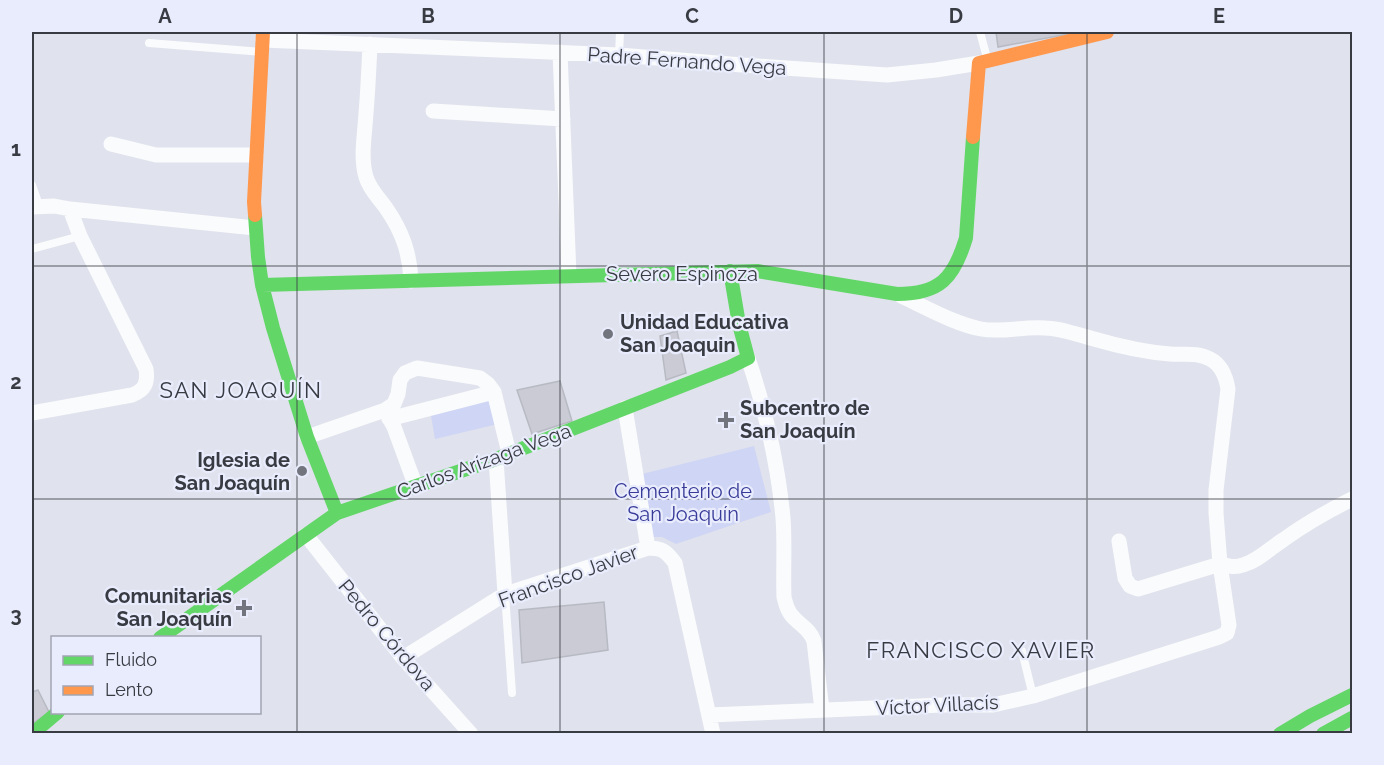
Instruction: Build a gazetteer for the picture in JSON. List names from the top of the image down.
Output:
{
  "streets": {
    "street": [
      "Padre Fernando Vega",
      "Severo Espinoza",
      "Carlos Arízaga Vega",
      "Francisco Javier",
      "Pedro Córdova",
      "Víctor Villacís"
    ]
  },
  "crossings": [
    ["Padre Fernando Vega", "Severo Espinoza"],
    ["Carlos Arízaga Vega", "Pedro Córdova"],
    ["Francisco Javier", "Pedro Córdova"],
    ["Francisco Javier", "Víctor Villacís"]
  ],
  "districts": ["SAN JOAQUÍN", "FRANCISCO XAVIER"],
  "parks": ["Cementerio de San Joaquín"],
  "places": {
    "other": ["Unidad Educativa San Joaquin", "Iglesia de San Joaquín"],
    "health": ["Subcentro de San Joaquín", "Comunitarias San Joaquín"]
  },
  "legend": ["Fluido", "Lento"],
  "grid": {
    "columns": [
      "A",
      "B",
      "C",
      "D",
      "E"
    ],
    "rows": ["1", "2", "3"]
  }
}
